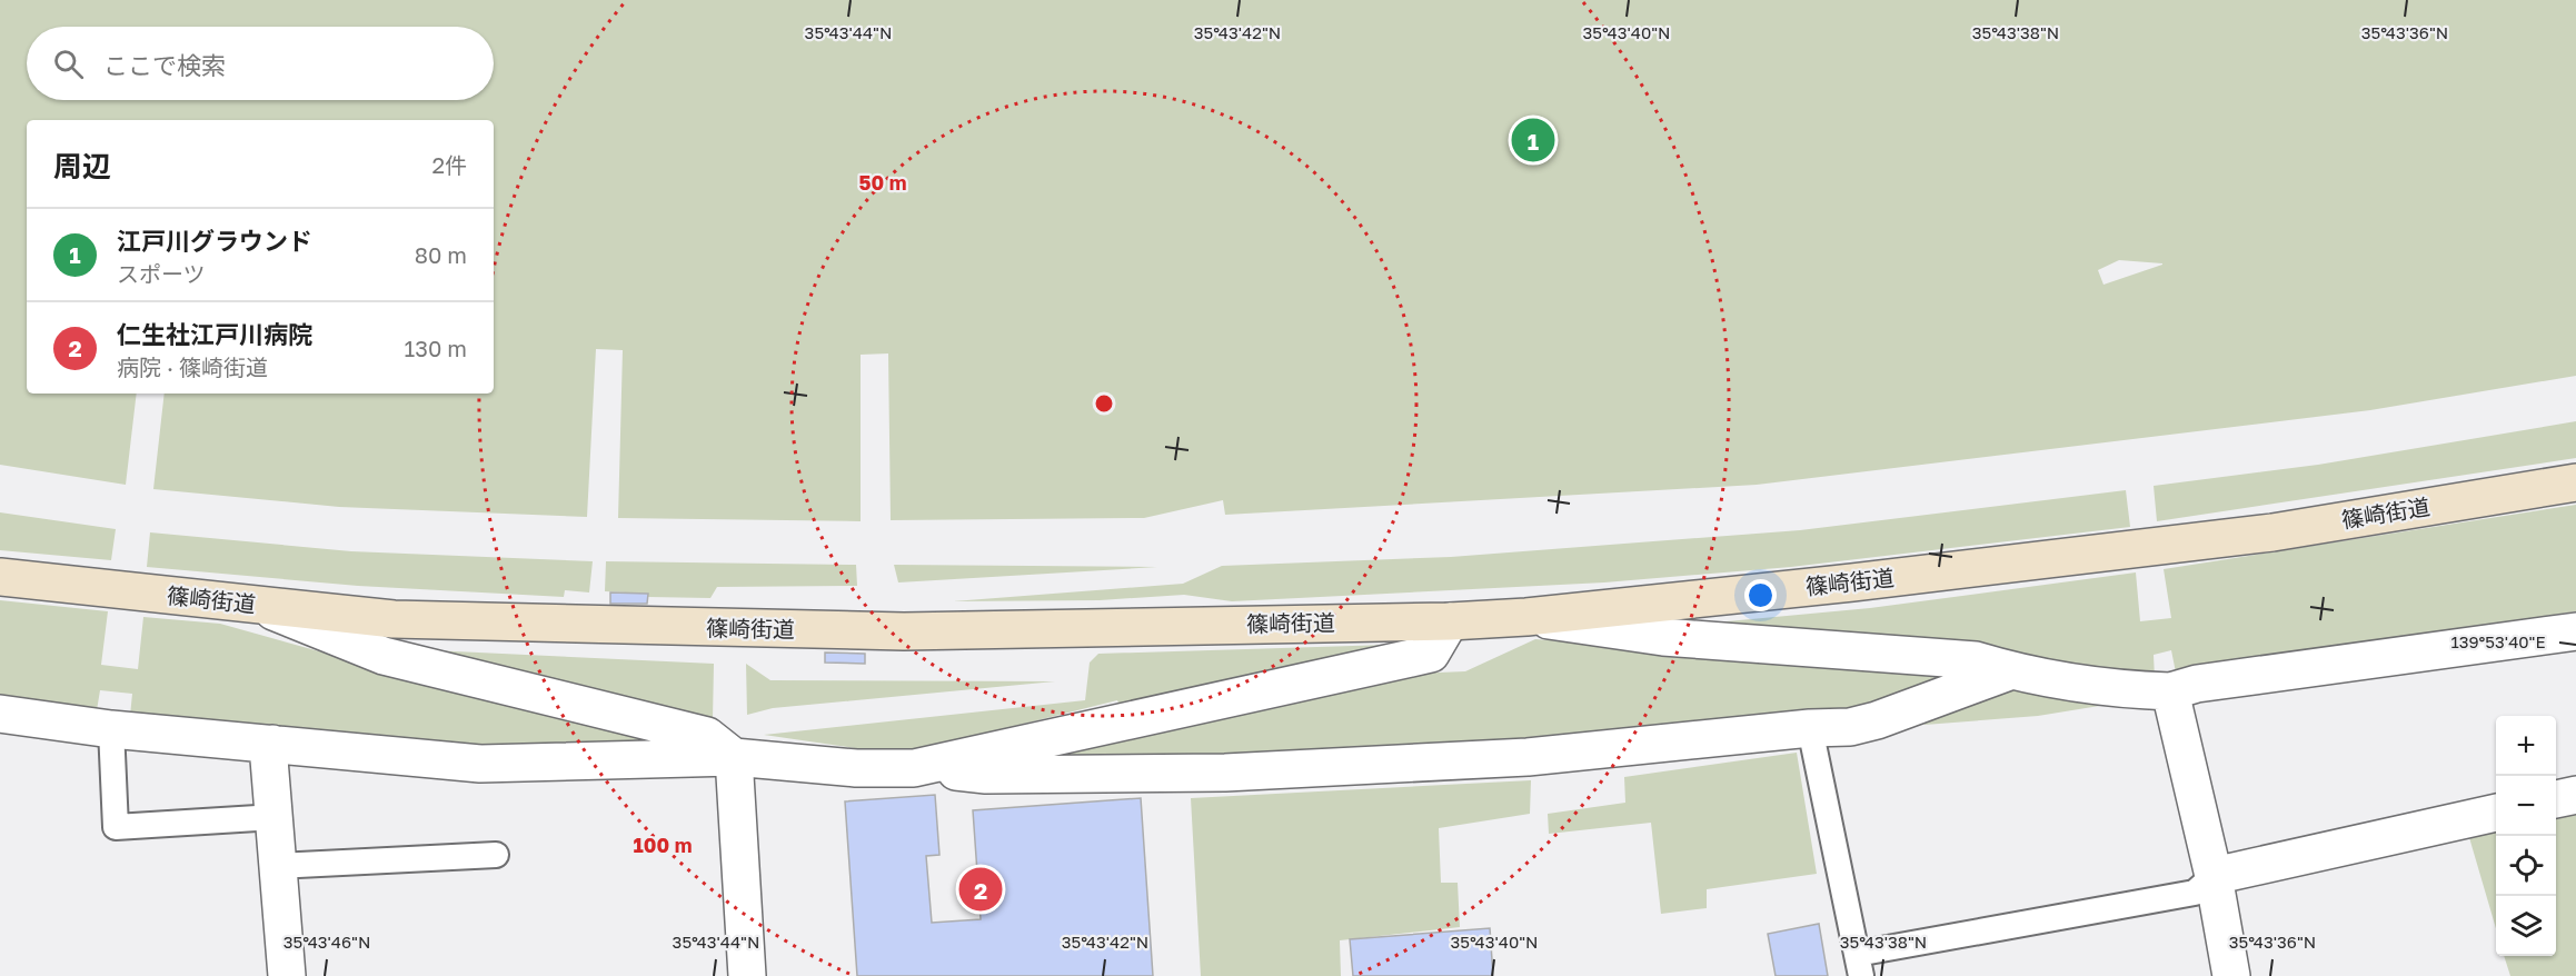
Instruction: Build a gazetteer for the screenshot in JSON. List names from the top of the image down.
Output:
{
  "streets": {
    "main road": ["篠崎街道"]
  },
  "page": {
    "search": "ここで検索",
    "pins": ["1", "2"],
    "heading": ["周辺", "2件"],
    "list": [
      {
        "mark": "1",
        "name": "江戸川グラウンド",
        "note": "スポーツ",
        "value": "80 m"
      },
      {
        "mark": "2",
        "name": "仁生社江戸川病院",
        "note": "病院 · 篠崎街道",
        "value": "130 m"
      }
    ],
    "map_buttons": ["+", "−"]
  },
  "coordinates": [
    "35°43'44\"N",
    "35°43'42\"N",
    "35°43'40\"N",
    "35°43'38\"N",
    "35°43'36\"N",
    "139°53'40\"E",
    "35°43'46\"N"
  ],
  "rings": ["50 m", "100 m"]
}
